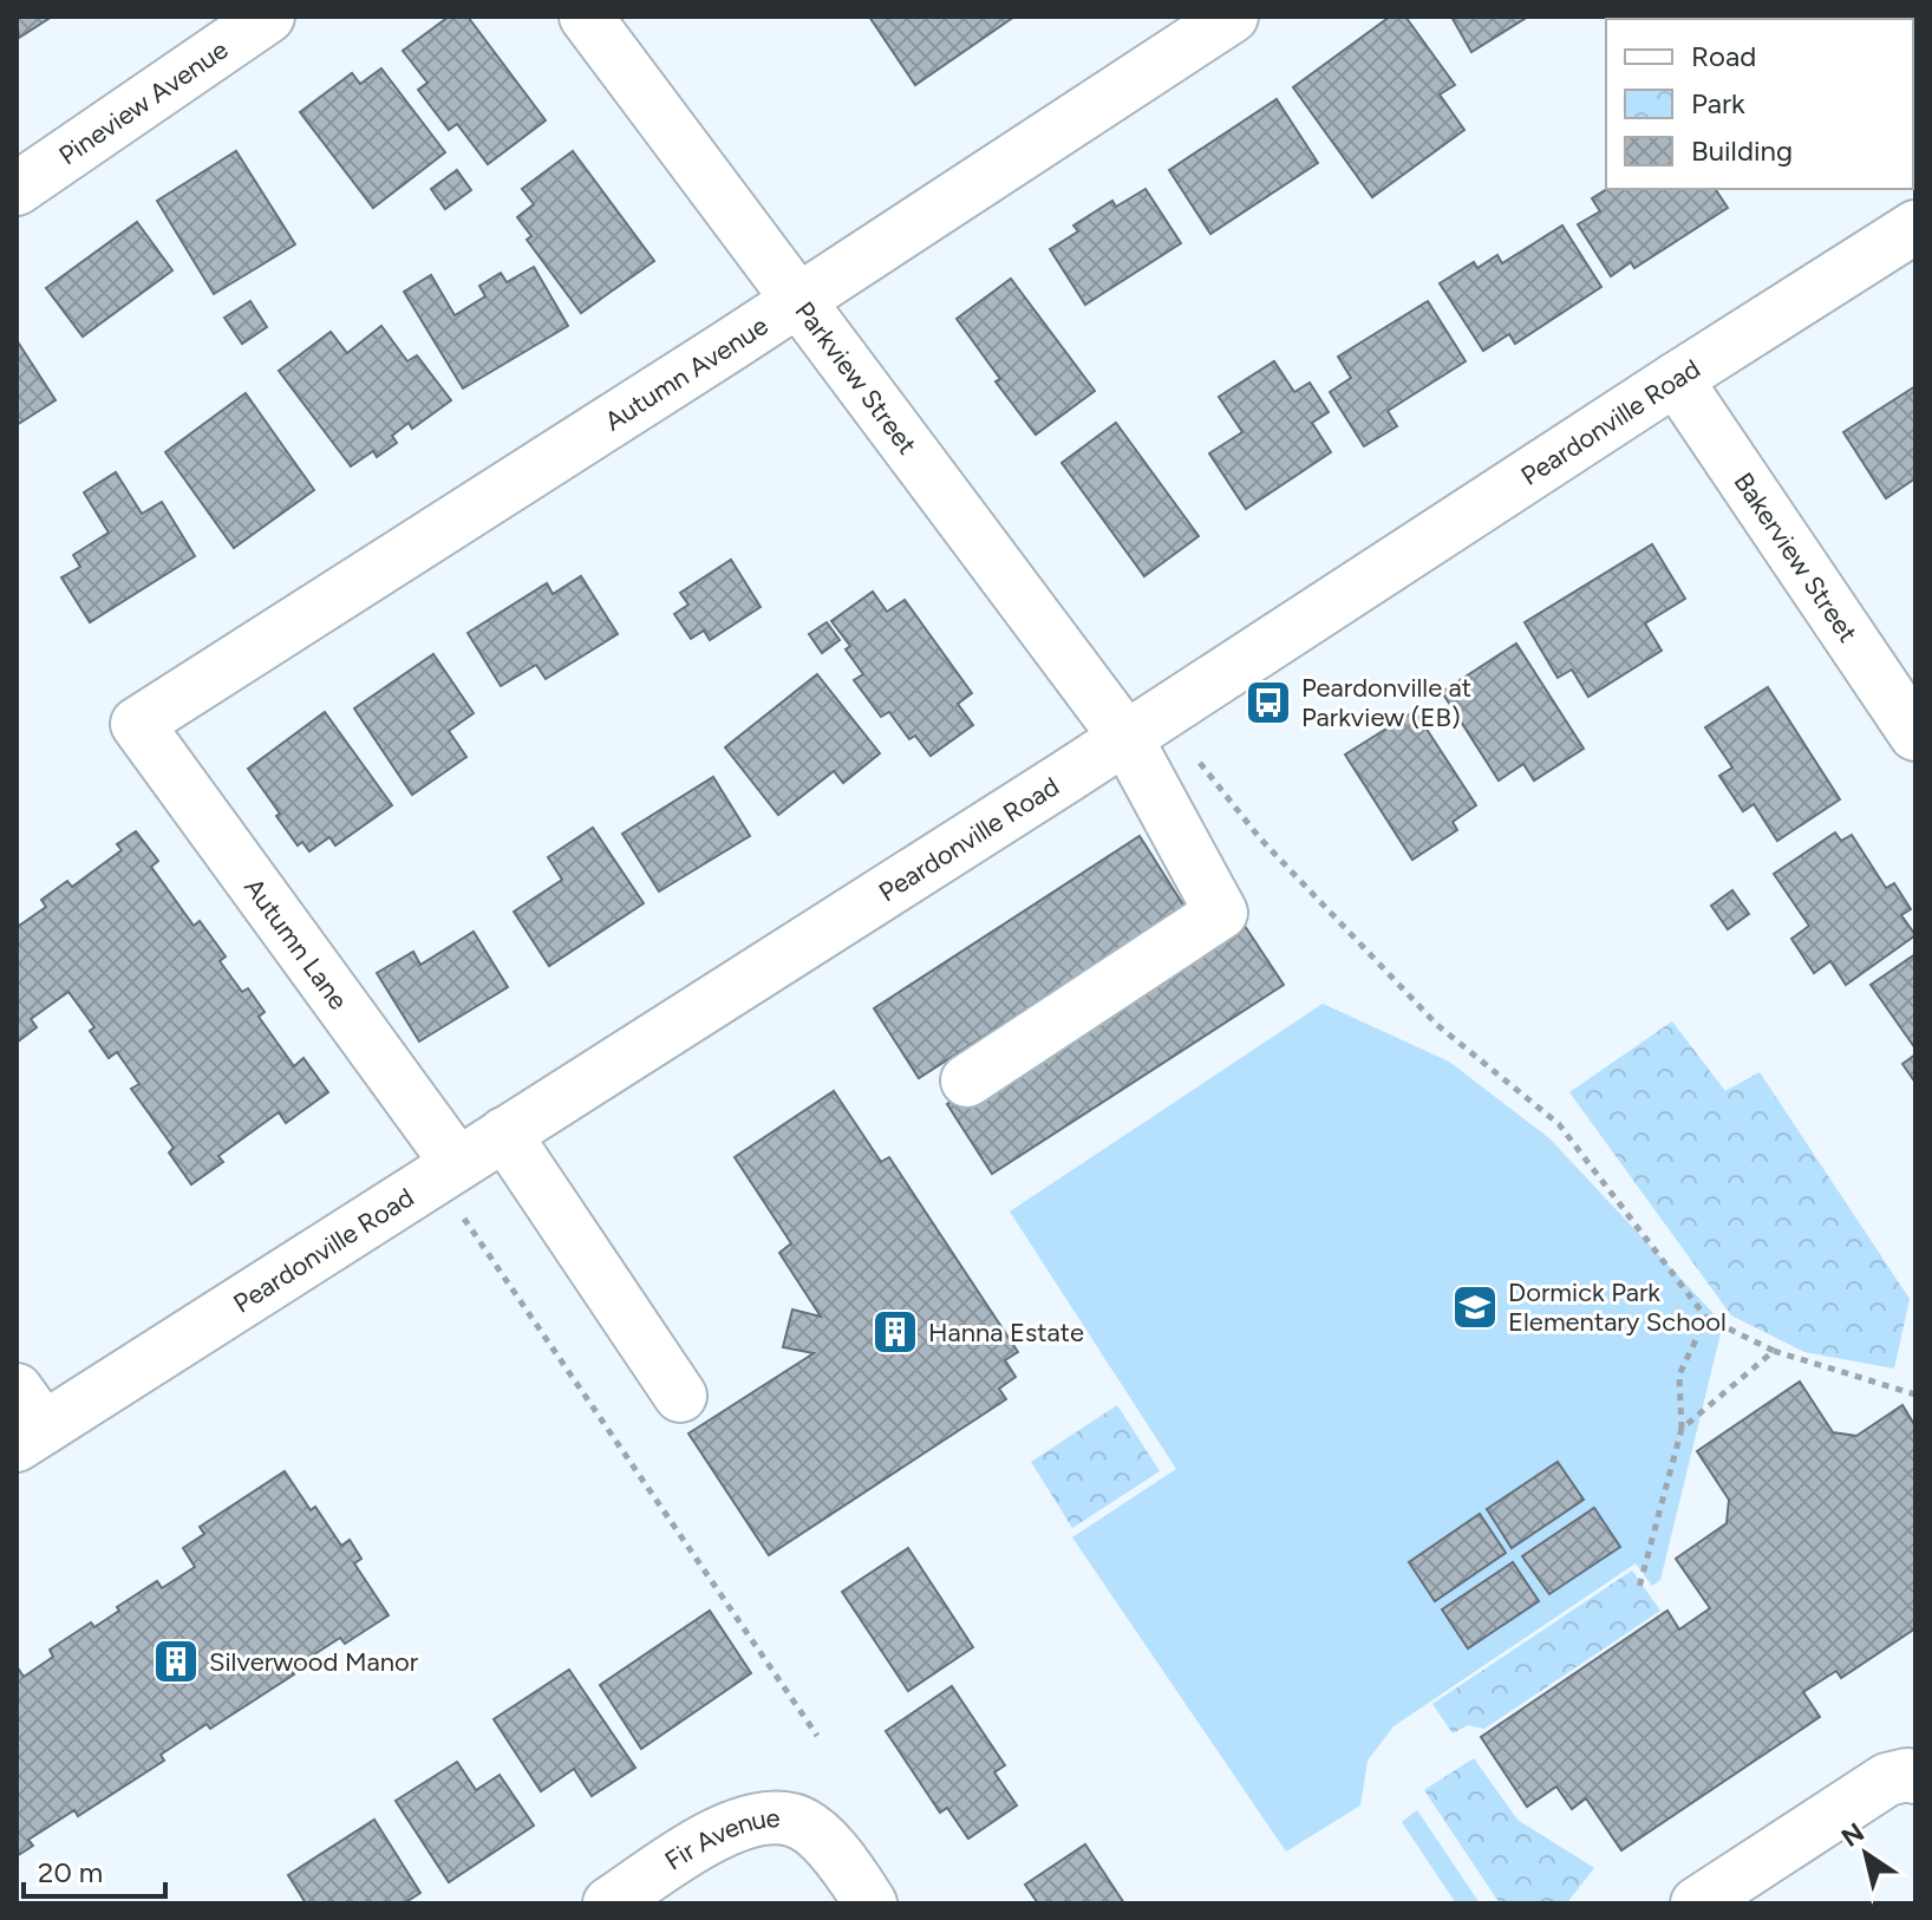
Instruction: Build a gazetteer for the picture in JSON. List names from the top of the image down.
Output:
{
  "streets": {
    "street": [
      "Pineview Avenue",
      "Autumn Avenue",
      "Parkview Street",
      "Peardonville Road",
      "Bakerview Street",
      "Autumn Lane",
      "Fir Avenue"
    ]
  },
  "crossings": [
    ["Autumn Avenue", "Parkview Street"],
    ["Autumn Avenue", "Autumn Lane"],
    ["Parkview Street", "Peardonville Road"],
    ["Peardonville Road", "Bakerview Street"],
    ["Peardonville Road", "Autumn Lane"]
  ],
  "places": {
    "bus stop": ["Peardonville at Parkview (EB)"],
    "school or university": ["Dormick Park Elementary School"],
    "building": ["Hanna Estate", "Silverwood Manor"]
  },
  "legend": ["Road", "Park", "Building"],
  "scale_bar": "20 m",
  "north": "top left"
}
